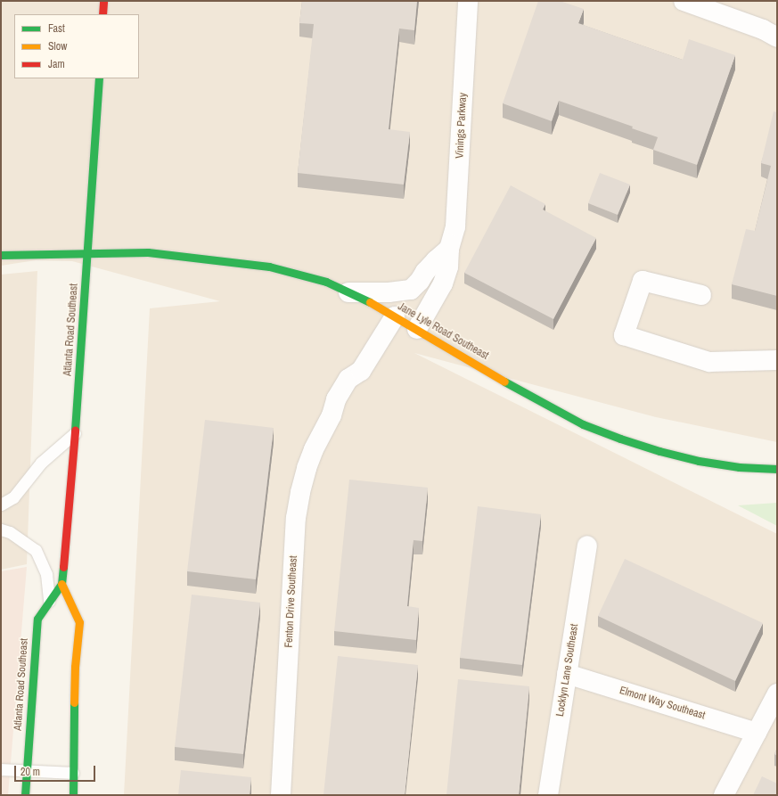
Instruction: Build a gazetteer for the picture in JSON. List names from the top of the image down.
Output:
{
  "streets": {
    "main road": ["Atlanta Road Southeast", "Jane Lyle Road Southeast"],
    "street": [
      "Vinings Parkway",
      "Fenton Drive Southeast",
      "Locklyn Lane Southeast",
      "Elmont Way Southeast"
    ]
  },
  "crossings": [
    ["Vinings Parkway", "Jane Lyle Road Southeast"],
    ["Atlanta Road Southeast", "Jane Lyle Road Southeast"],
    ["Jane Lyle Road Southeast", "Fenton Drive Southeast"],
    ["Locklyn Lane Southeast", "Elmont Way Southeast"]
  ],
  "legend": ["Fast", "Slow", "Jam"],
  "scale_bar": "20 m"
}
